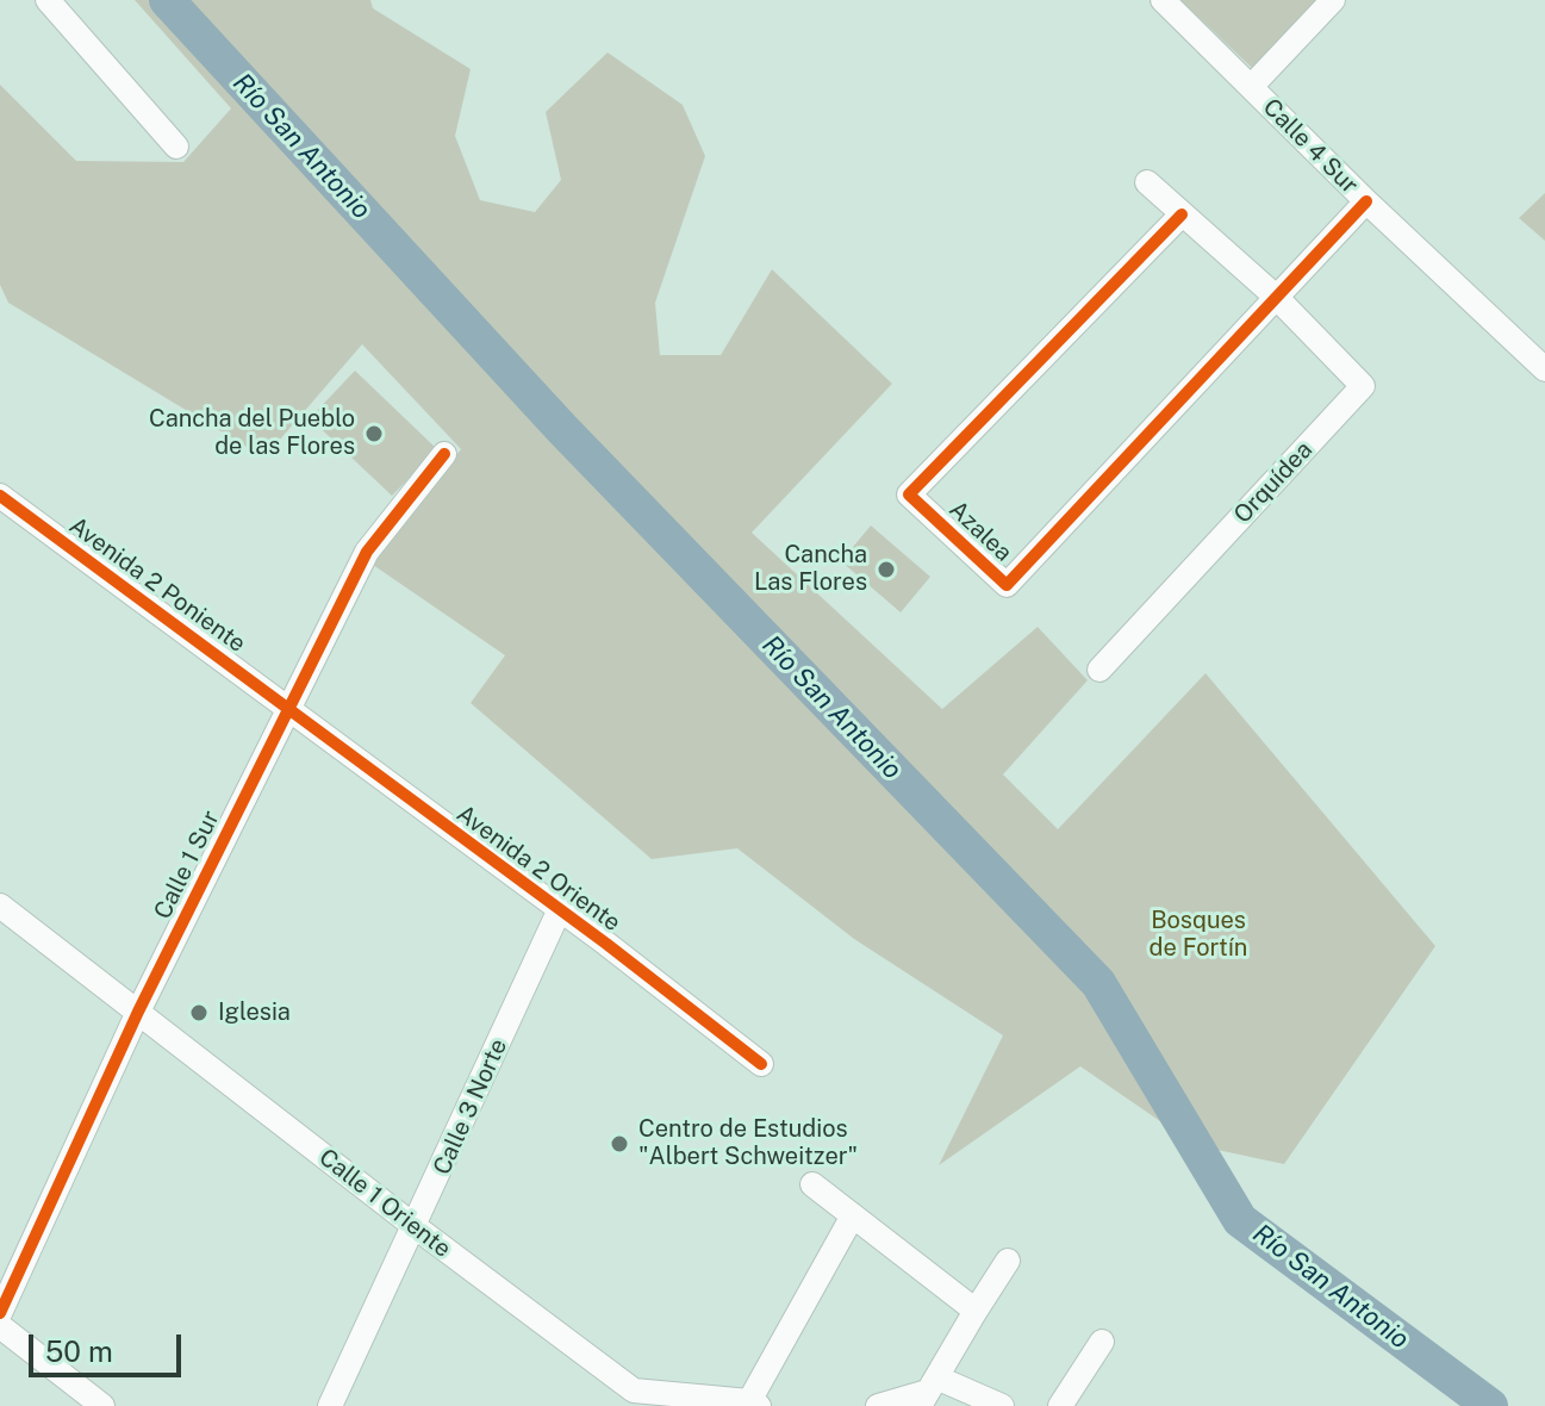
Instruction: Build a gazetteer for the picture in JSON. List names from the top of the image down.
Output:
{
  "streets": {
    "street": [
      "Calle 4 Sur",
      "Orquídea",
      "Azalea",
      "Avenida 2 Poniente",
      "Calle 1 Sur",
      "Avenida 2 Oriente",
      "Calle 3 Norte",
      "Calle 1 Oriente"
    ]
  },
  "crossings": [
    ["Calle 4 Sur", "Azalea"],
    ["Orquídea", "Azalea"],
    ["Avenida 2 Poniente", "Calle 1 Sur"],
    ["Avenida 2 Poniente", "Avenida 2 Oriente"],
    ["Calle 1 Sur", "Avenida 2 Oriente"],
    ["Calle 1 Sur", "Calle 1 Oriente"],
    ["Avenida 2 Oriente", "Calle 3 Norte"],
    ["Calle 3 Norte", "Calle 1 Oriente"]
  ],
  "water": ["Río San Antonio"],
  "parks": ["Bosques de Fortín"],
  "places": [
    "Cancha del Pueblo de las Flores",
    "Cancha Las Flores",
    "Iglesia",
    "Centro de Estudios \"Albert Schweitzer\""
  ],
  "scale_bar": "50 m"
}
